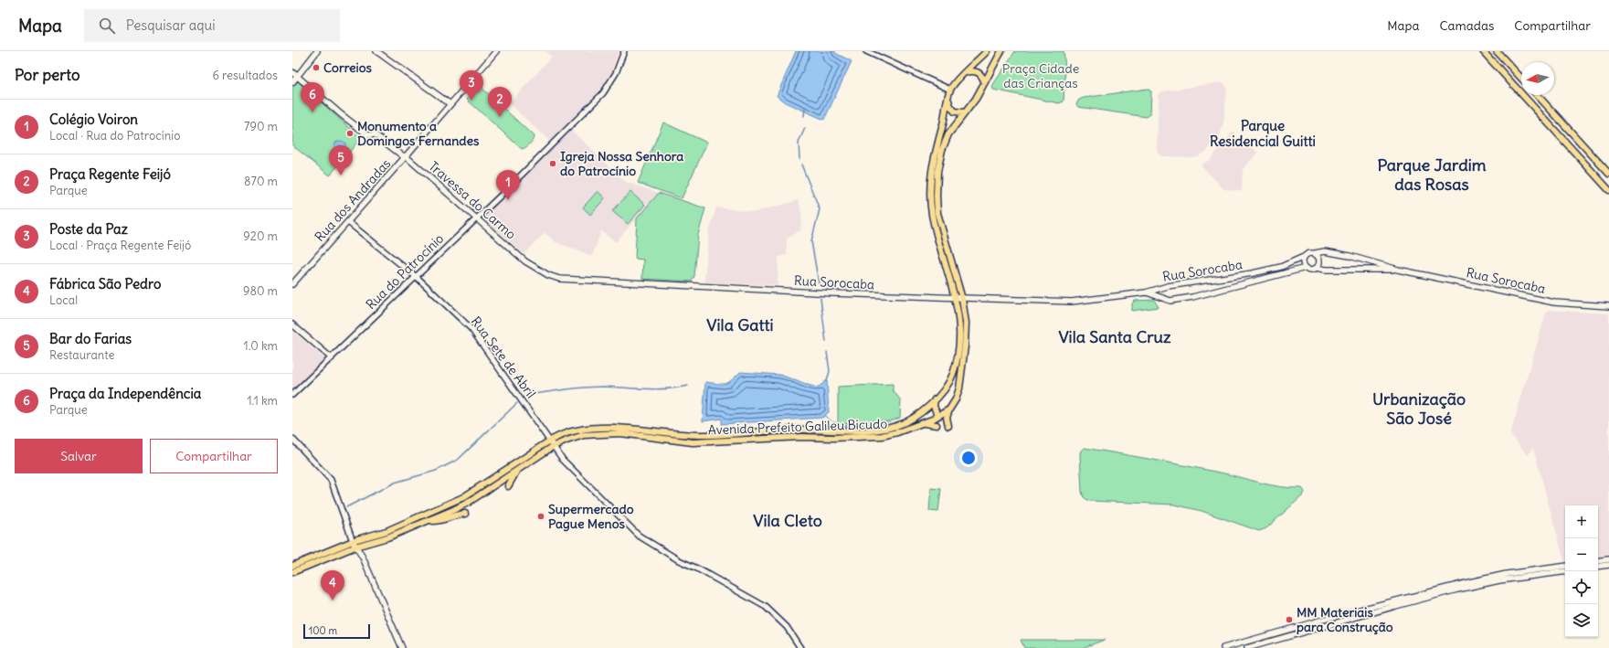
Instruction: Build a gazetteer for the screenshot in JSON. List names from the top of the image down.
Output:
{
  "streets": {
    "main road": [
      "Rua dos Andradas",
      "Travessa do Carmo",
      "Rua Sorocaba",
      "Avenida Prefeito Galileu Bicudo"
    ],
    "street": ["Rua do Patrocínio", "Rua Sete de Abril"]
  },
  "crossings": [
    ["Rua dos Andradas", "Travessa do Carmo"],
    ["Rua dos Andradas", "Rua Sete de Abril"],
    ["Travessa do Carmo", "Rua Sorocaba"],
    ["Travessa do Carmo", "Rua do Patrocínio"],
    ["Rua Sorocaba", "Avenida Prefeito Galileu Bicudo"],
    ["Rua do Patrocínio", "Rua Sete de Abril"],
    ["Rua Sete de Abril", "Avenida Prefeito Galileu Bicudo"]
  ],
  "districts": [
    "Parque Residencial Guitti",
    "Parque Jardim das Rosas",
    "Vila Gatti",
    "Vila Santa Cruz",
    "Urbanização São José",
    "Vila Cleto"
  ],
  "parks": ["Praça Cidade das Crianças"],
  "places": [
    "Correios",
    "Monumento a Domingos Fernandes",
    "Igreja Nossa Senhora do Patrocínio",
    "Supermercado Pague Menos",
    "MM Materiais para Construção"
  ],
  "scale_bar": "100 m",
  "north": "left",
  "page": {
    "header": "Mapa",
    "search": "Pesquisar aqui",
    "nav": ["Mapa", "Camadas", "Compartilhar"],
    "heading": ["Por perto", "6 resultados"],
    "pins": [
      "3",
      "6",
      "2",
      "5",
      "1",
      "4"
    ],
    "list": [
      {
        "mark": "1",
        "name": "Colégio Voiron",
        "note": "Local · Rua do Patrocínio",
        "value": "790 m"
      },
      {
        "mark": "2",
        "name": "Praça Regente Feijó",
        "note": "Parque",
        "value": "870 m"
      },
      {
        "mark": "3",
        "name": "Poste da Paz",
        "note": "Local · Praça Regente Feijó",
        "value": "920 m"
      },
      {
        "mark": "4",
        "name": "Fábrica São Pedro",
        "note": "Local",
        "value": "980 m"
      },
      {
        "mark": "5",
        "name": "Bar do Farias",
        "note": "Restaurante",
        "value": "1.0 km"
      },
      {
        "mark": "6",
        "name": "Praça da Independência",
        "note": "Parque",
        "value": "1.1 km"
      }
    ],
    "buttons": ["Salvar", "Compartilhar"],
    "map_buttons": ["+", "−"],
    "scale": "100 m"
  }
}
